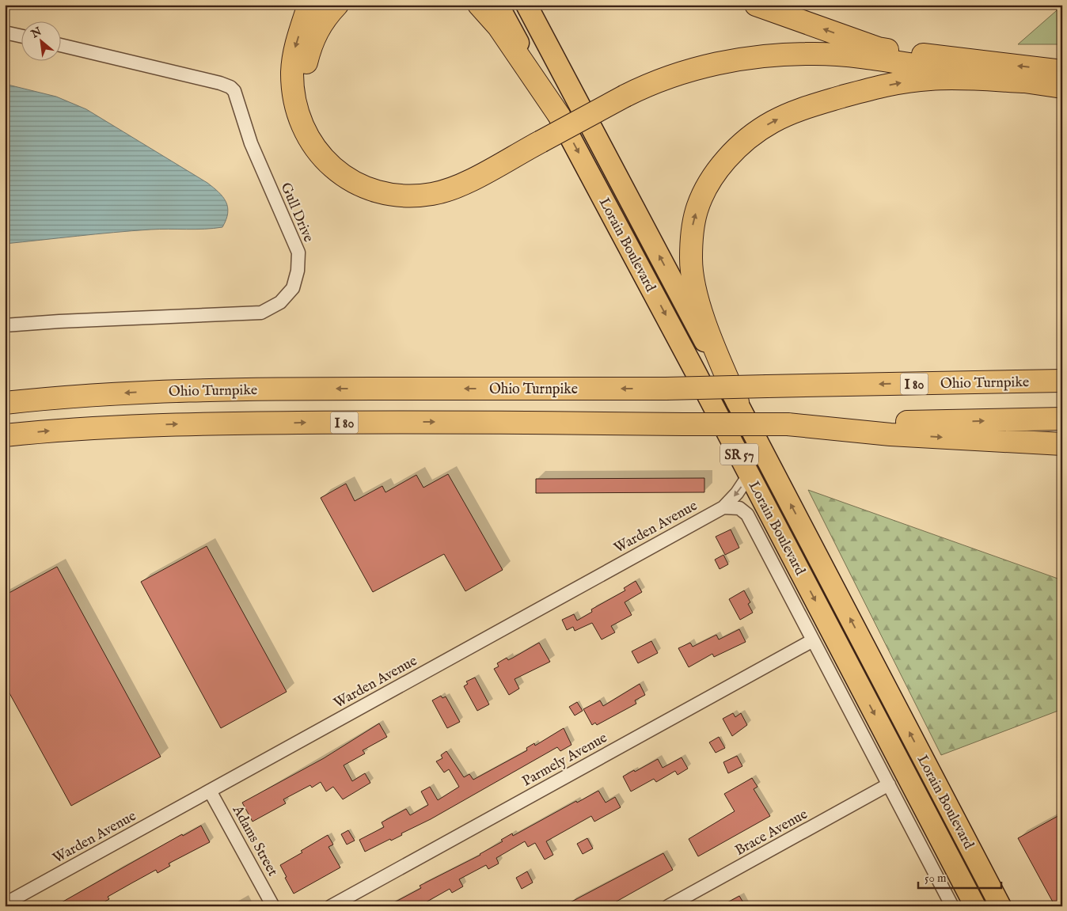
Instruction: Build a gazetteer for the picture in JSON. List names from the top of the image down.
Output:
{
  "streets": {
    "highway": [
      "Lorain Boulevard",
      "Ohio Turnpike",
      "I 80",
      "SR 57"
    ],
    "street": [
      "Gull Drive",
      "Warden Avenue",
      "Parmely Avenue",
      "Brace Avenue",
      "Adams Street"
    ]
  },
  "crossings": [
    ["Lorain Boulevard", "Warden Avenue"],
    ["Lorain Boulevard", "Parmely Avenue"],
    ["Lorain Boulevard", "Brace Avenue"],
    ["Warden Avenue", "Adams Street"]
  ],
  "scale_bar": "50 m",
  "north": "top left"
}
